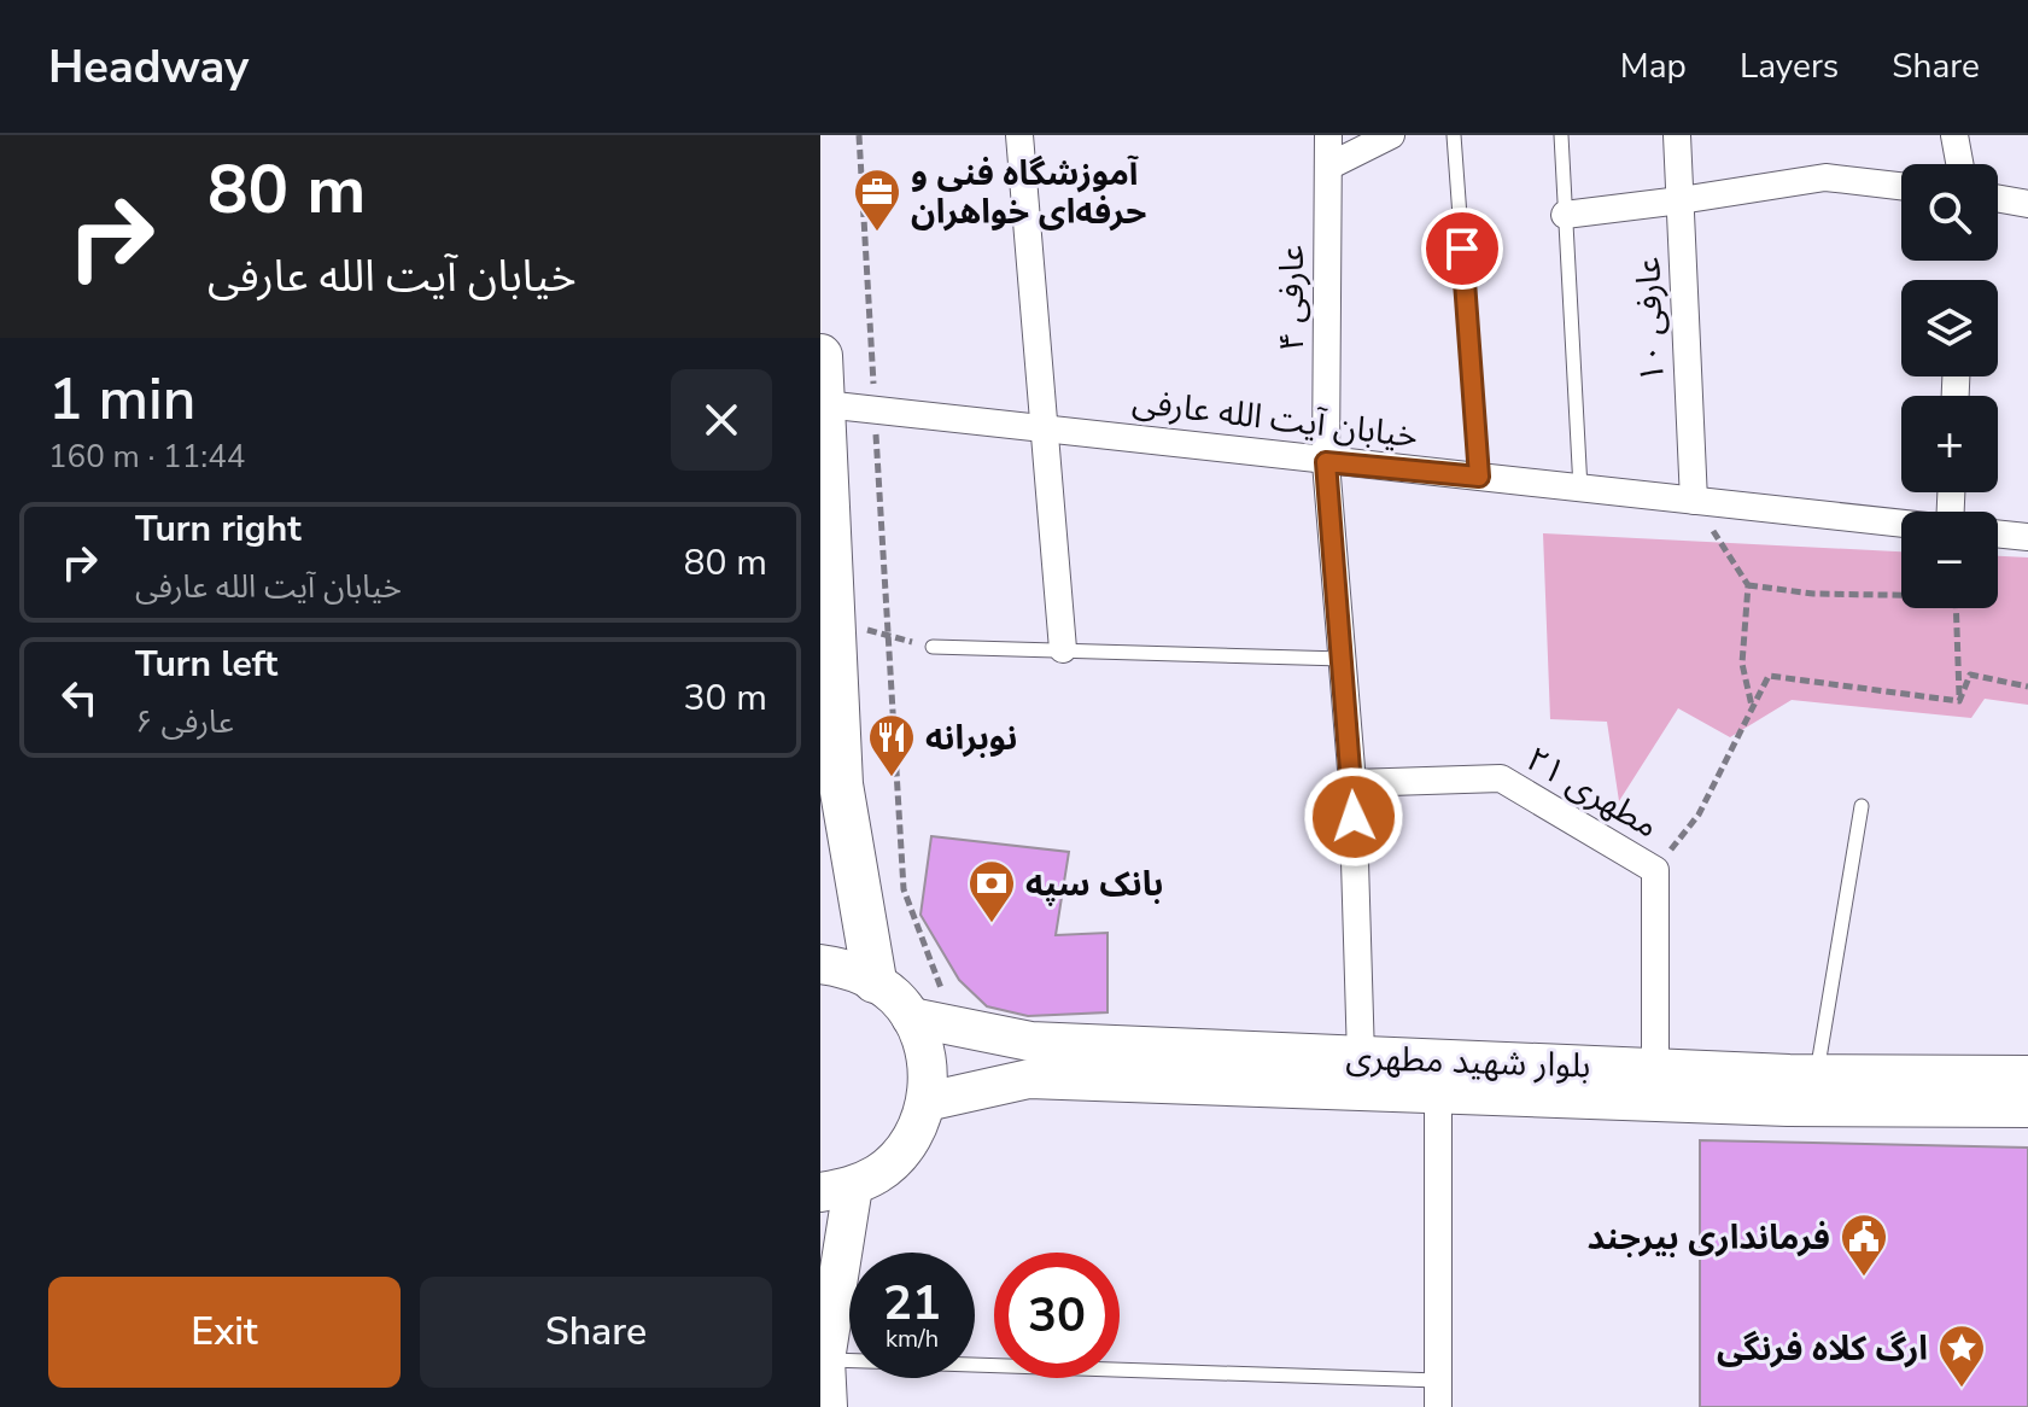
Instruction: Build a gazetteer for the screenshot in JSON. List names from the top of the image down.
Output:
{
  "streets": {
    "main road": ["بلوار شهید مطهری"],
    "street": [
      "عارفی ۴",
      "عارفی ۱۰",
      "خیابان آیت الله عارفی",
      "مطهری ۲۱"
    ]
  },
  "crossings": [
    ["عارفی ۴", "خیابان آیت الله عارفی"],
    ["عارفی ۴", "مطهری ۲۱"],
    ["عارفی ۴", "بلوار شهید مطهری"],
    ["عارفی ۱۰", "خیابان آیت الله عارفی"],
    ["مطهری ۲۱", "بلوار شهید مطهری"]
  ],
  "places": {
    "office": ["آموزشگاه فنی و حرفه‌ای خواهران"],
    "restaurant": ["نوبرانه"],
    "bank": ["بانک سپه"],
    "public building": ["فرمانداری بیرجند"],
    "place": ["ارگ کلاه فرنگی"]
  },
  "page": {
    "header": "Headway",
    "nav": ["Map", "Layers", "Share"],
    "turn": ["80 m", "خیابان آیت الله عارفی"],
    "map_buttons": ["+", "−"],
    "heading": ["1 min", "160 m · 11:44"],
    "list": [
      {
        "name": "Turn right",
        "note": "خیابان آیت الله عارفی",
        "value": "80 m"
      },
      {
        "name": "Turn left",
        "note": "عارفی ۶",
        "value": "30 m"
      }
    ],
    "speed": "21 km/h",
    "limit": "30",
    "buttons": ["Exit", "Share"]
  }
}
